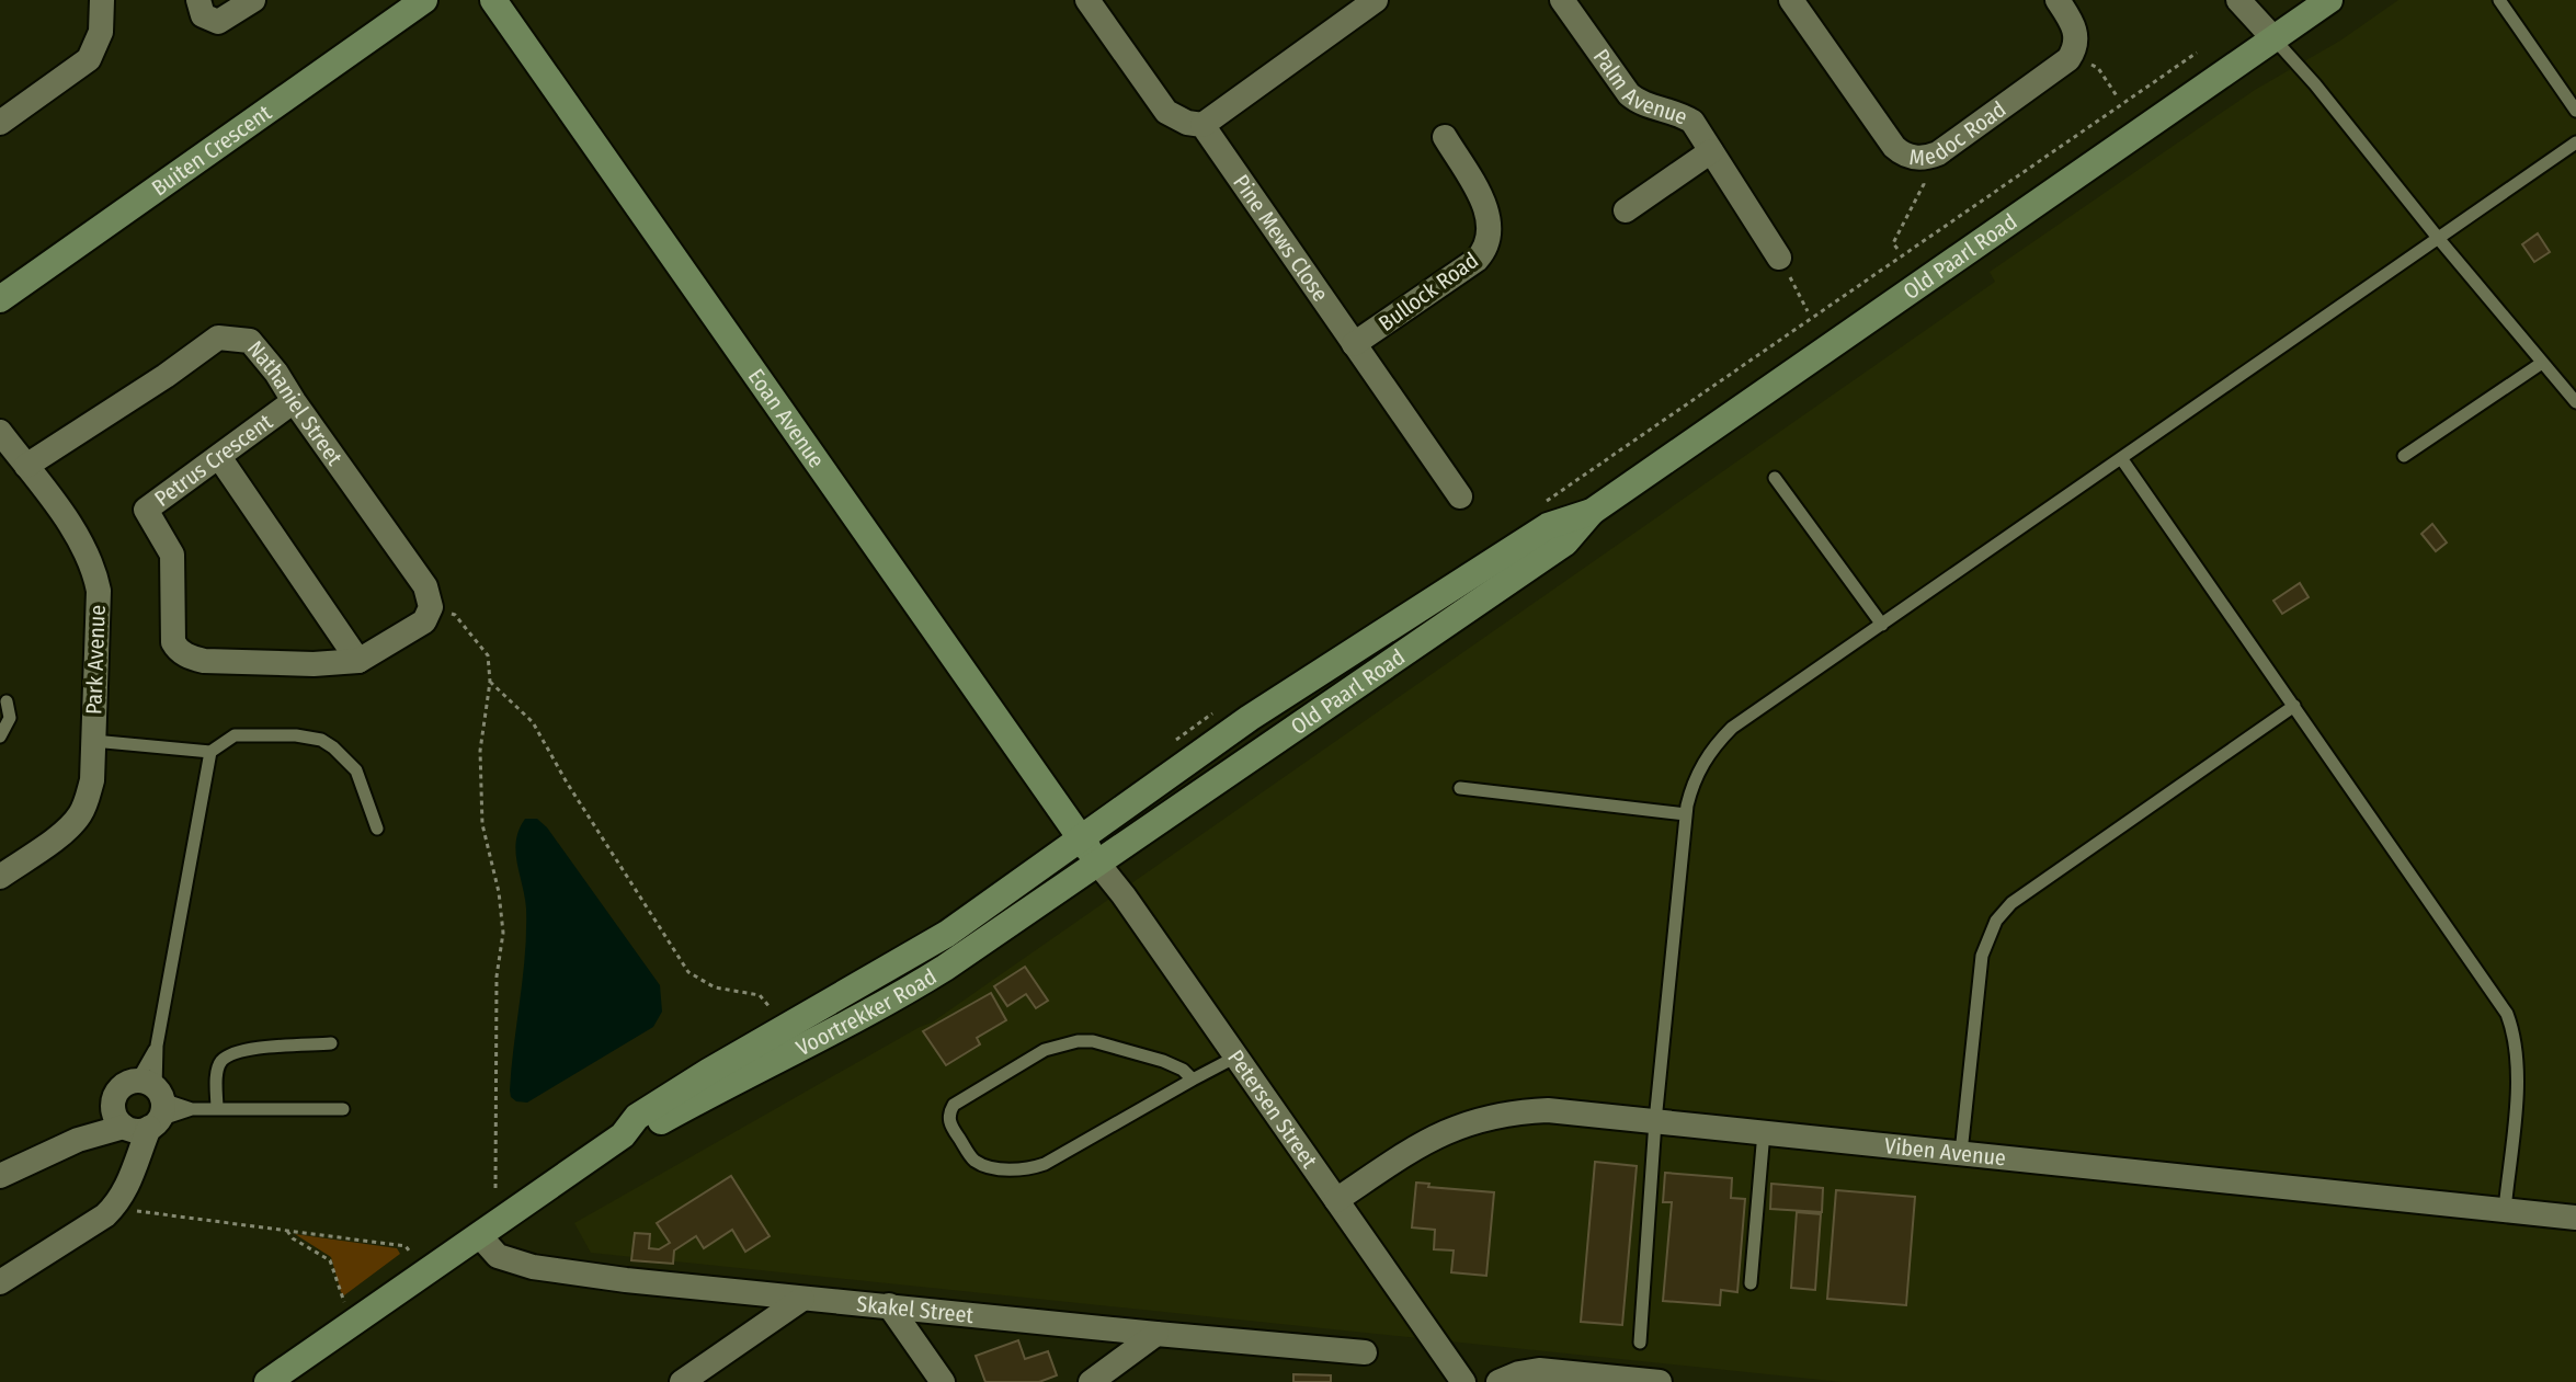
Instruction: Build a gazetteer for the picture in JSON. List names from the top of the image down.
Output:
{
  "streets": {
    "main road": [
      "Buiten Crescent",
      "Old Paarl Road",
      "Eoan Avenue",
      "Voortrekker Road",
      "Petersen Street"
    ],
    "street": [
      "Palm Avenue",
      "Medoc Road",
      "Pine Mews Close",
      "Bullock Road",
      "Nathaniel Street",
      "Petrus Crescent",
      "Park Avenue",
      "Viben Avenue",
      "Skakel Street"
    ]
  },
  "crossings": [
    ["Pine Mews Close", "Bullock Road"],
    ["Old Paarl Road", "Eoan Avenue"],
    ["Old Paarl Road", "Voortrekker Road"],
    ["Old Paarl Road", "Petersen Street"],
    ["Nathaniel Street", "Petrus Crescent"],
    ["Nathaniel Street", "Park Avenue"],
    ["Eoan Avenue", "Voortrekker Road"],
    ["Eoan Avenue", "Petersen Street"],
    ["Voortrekker Road", "Petersen Street"],
    ["Voortrekker Road", "Skakel Street"],
    ["Petersen Street", "Viben Avenue"]
  ]
}
